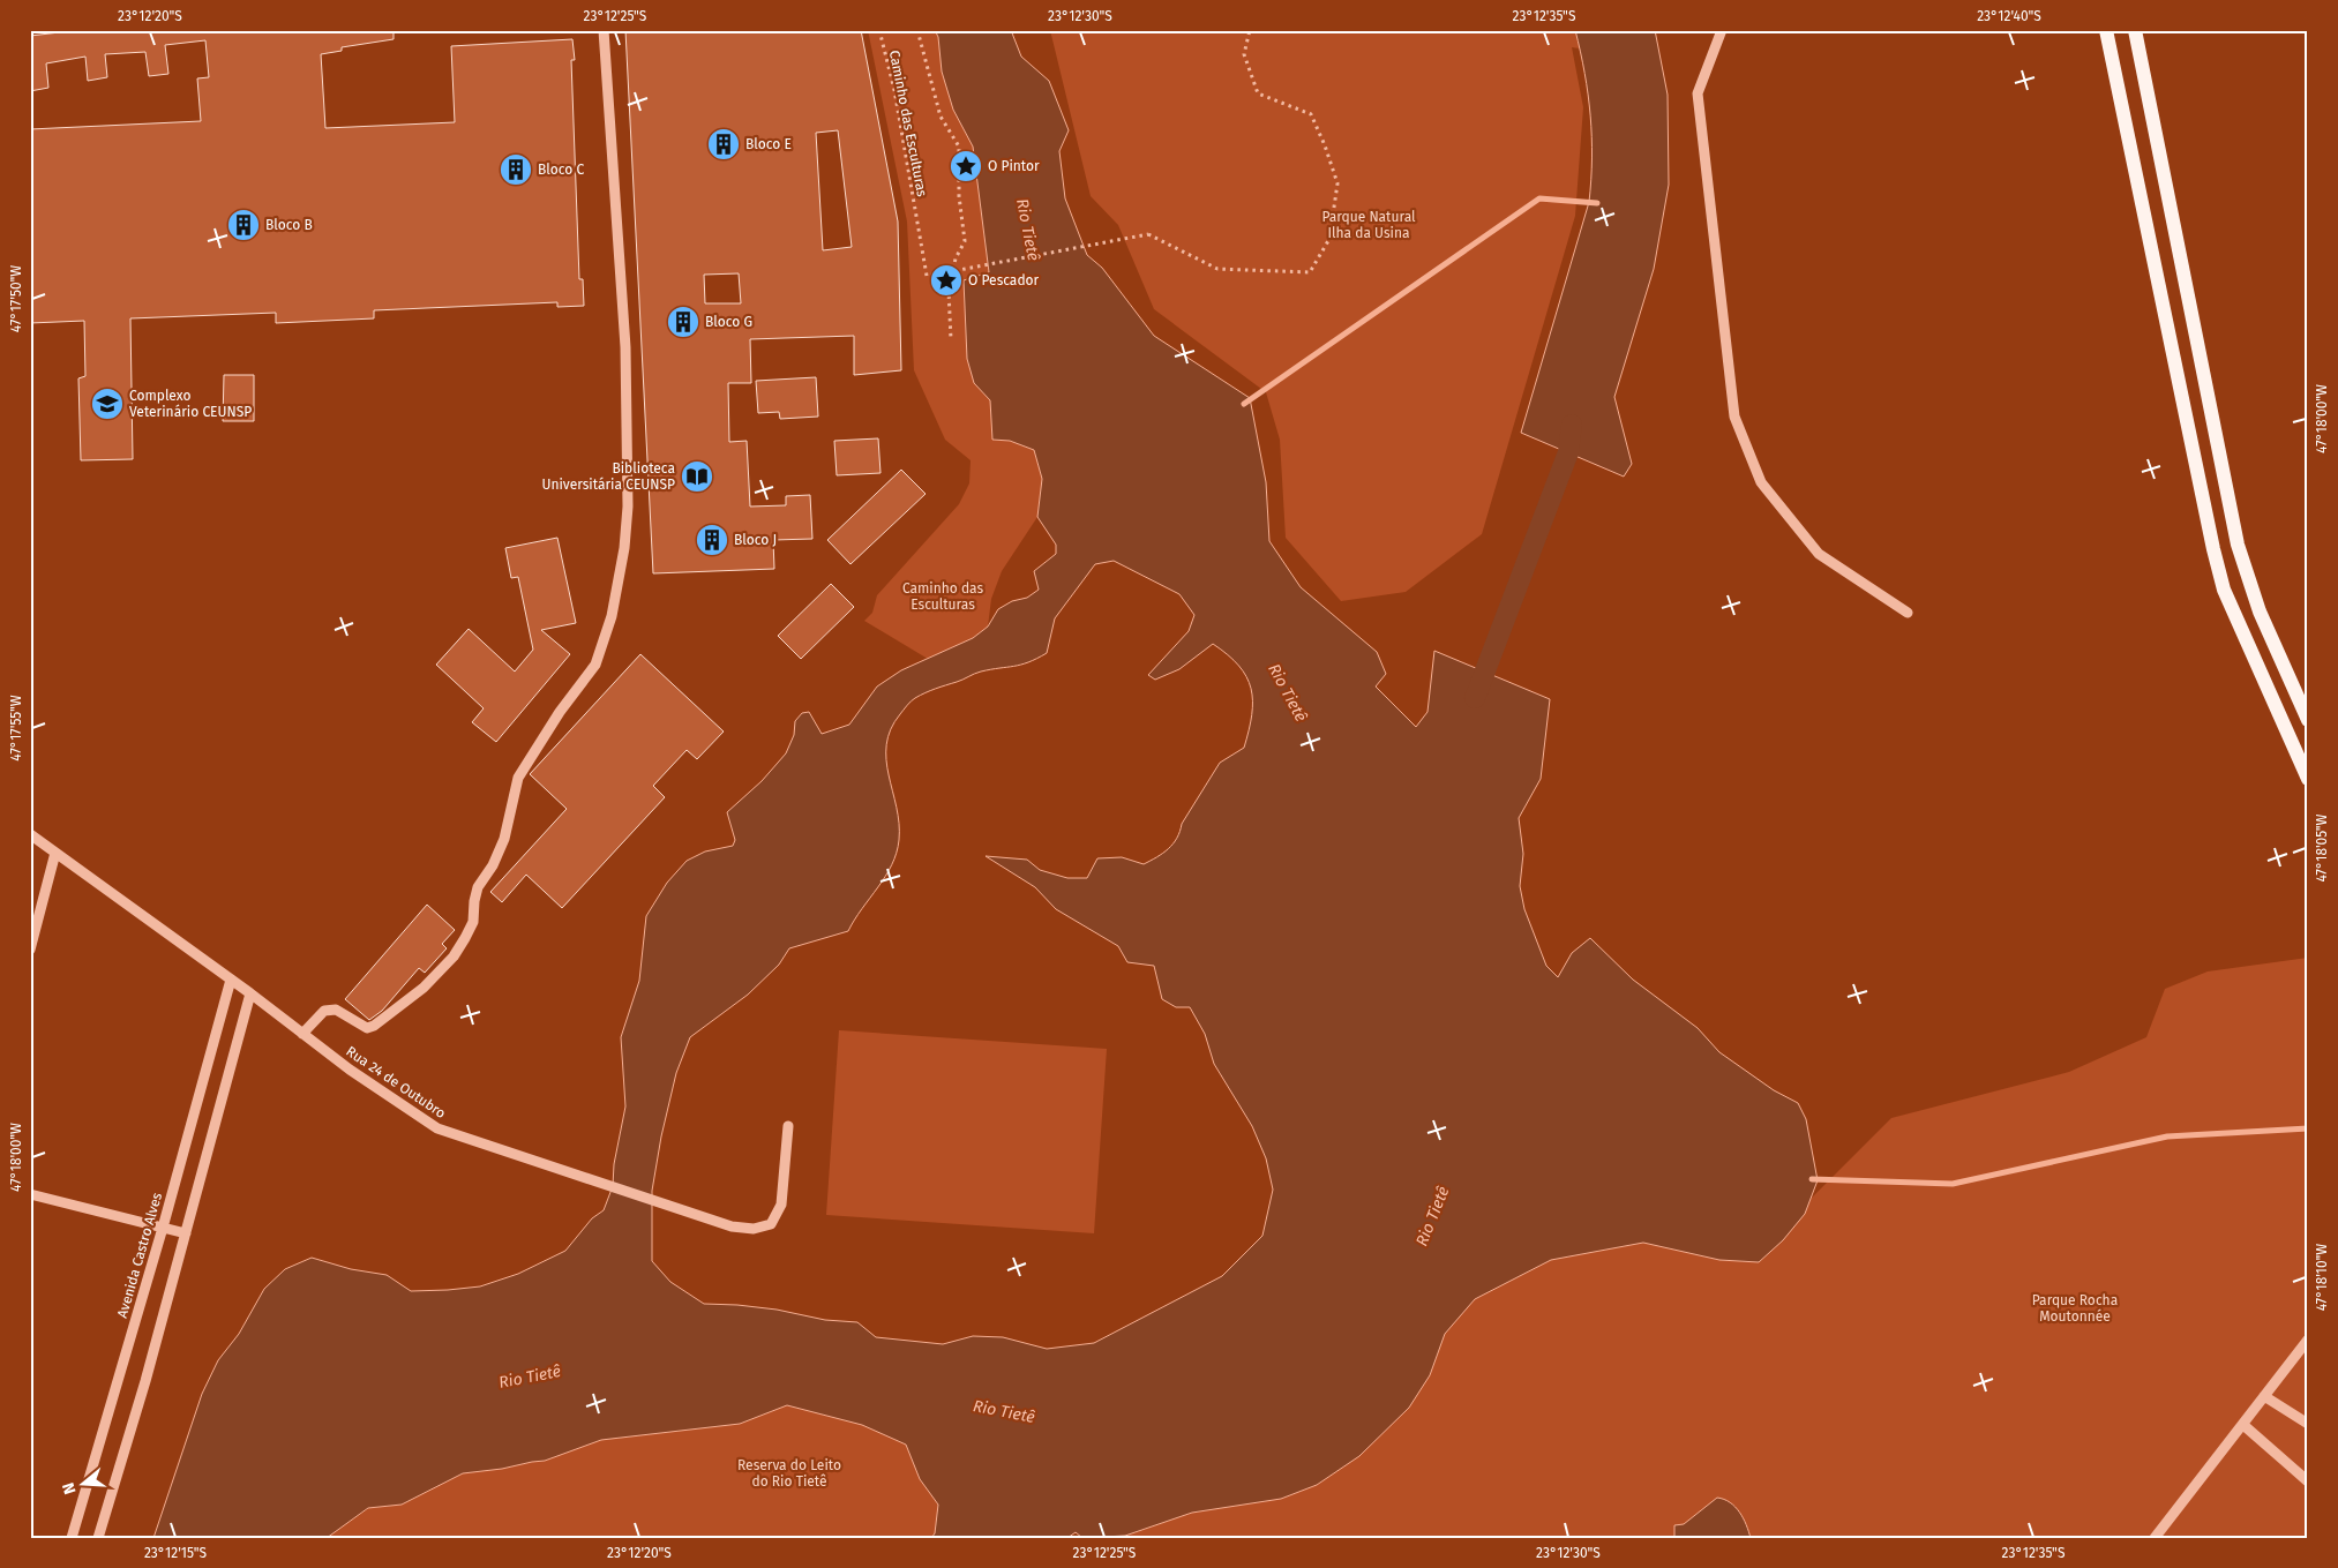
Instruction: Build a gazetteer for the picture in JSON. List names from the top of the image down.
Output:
{
  "streets": {
    "street": ["Rua 24 de Outubro", "Avenida Castro Alves"],
    "path": ["Caminho das Esculturas"]
  },
  "crossings": [
    ["Rua 24 de Outubro", "Avenida Castro Alves"]
  ],
  "water": ["Rio Tietê"],
  "parks": [
    "Parque Natural Ilha da Usina",
    "Caminho das Esculturas",
    "Parque Rocha Moutonnée",
    "Reserva do Leito do Rio Tietê"
  ],
  "places": {
    "building": [
      "Bloco E",
      "Bloco C",
      "Bloco B",
      "Bloco G",
      "Bloco J"
    ],
    "place": ["O Pintor", "O Pescador"],
    "school or university": ["Complexo Veterinário CEUNSP"],
    "library": ["Biblioteca Universitária CEUNSP"]
  },
  "north": "left",
  "coordinates": [
    "23°12'20\"S",
    "23°12'25\"S",
    "23°12'30\"S",
    "23°12'35\"S",
    "23°12'40\"S",
    "47°17'50\"W",
    "47°18'00\"W",
    "47°17'55\"W",
    "47°18'05\"W",
    "47°18'10\"W",
    "23°12'15\"S"
  ]
}
